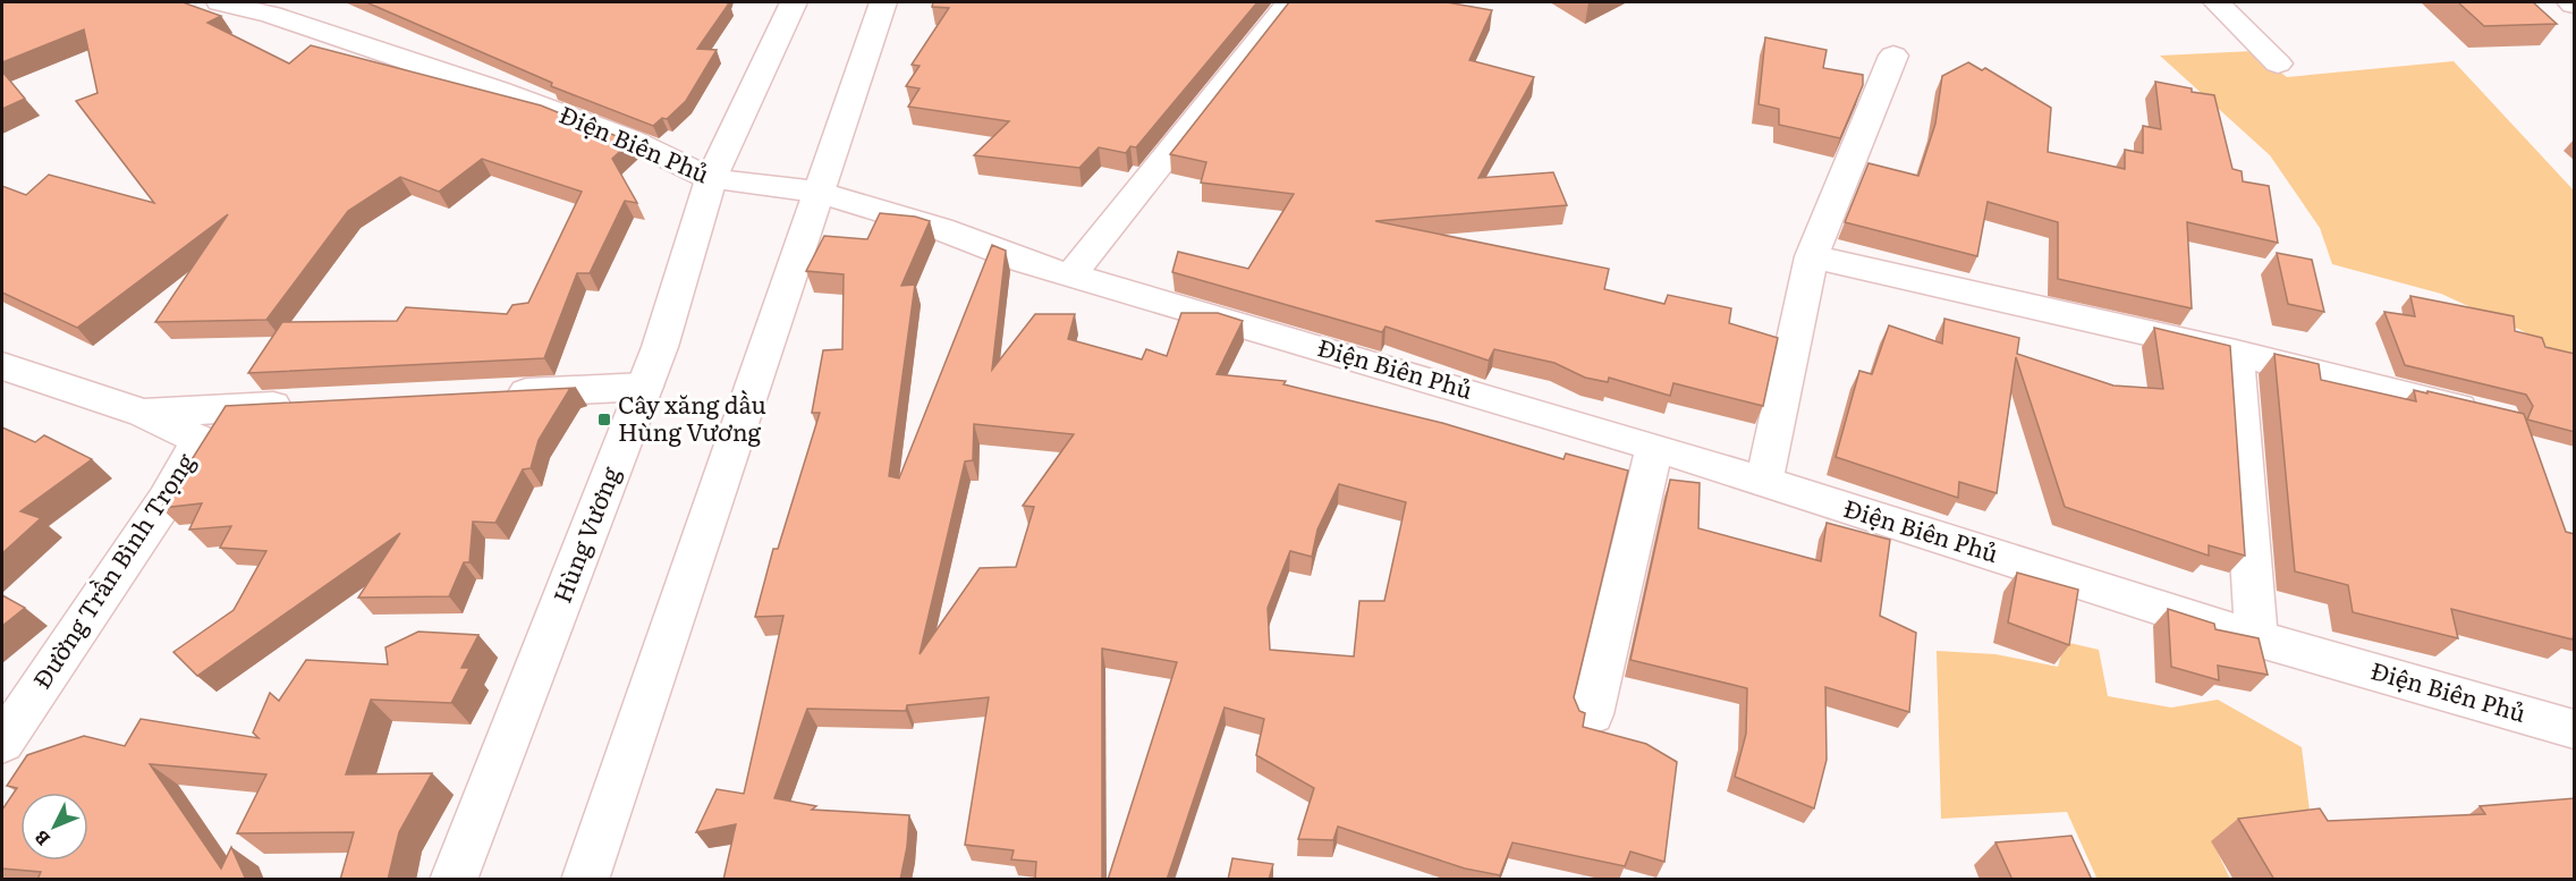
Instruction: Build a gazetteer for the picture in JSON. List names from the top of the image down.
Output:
{
  "streets": {
    "street": ["Điện Biên Phủ", "Hùng Vương", "Đường Trần Bình Trọng"]
  },
  "crossings": [
    ["Điện Biên Phủ", "Hùng Vương"]
  ],
  "places": {
    "transit": ["Cây xăng dầu Hùng Vương"]
  },
  "north": "bottom left"
}
